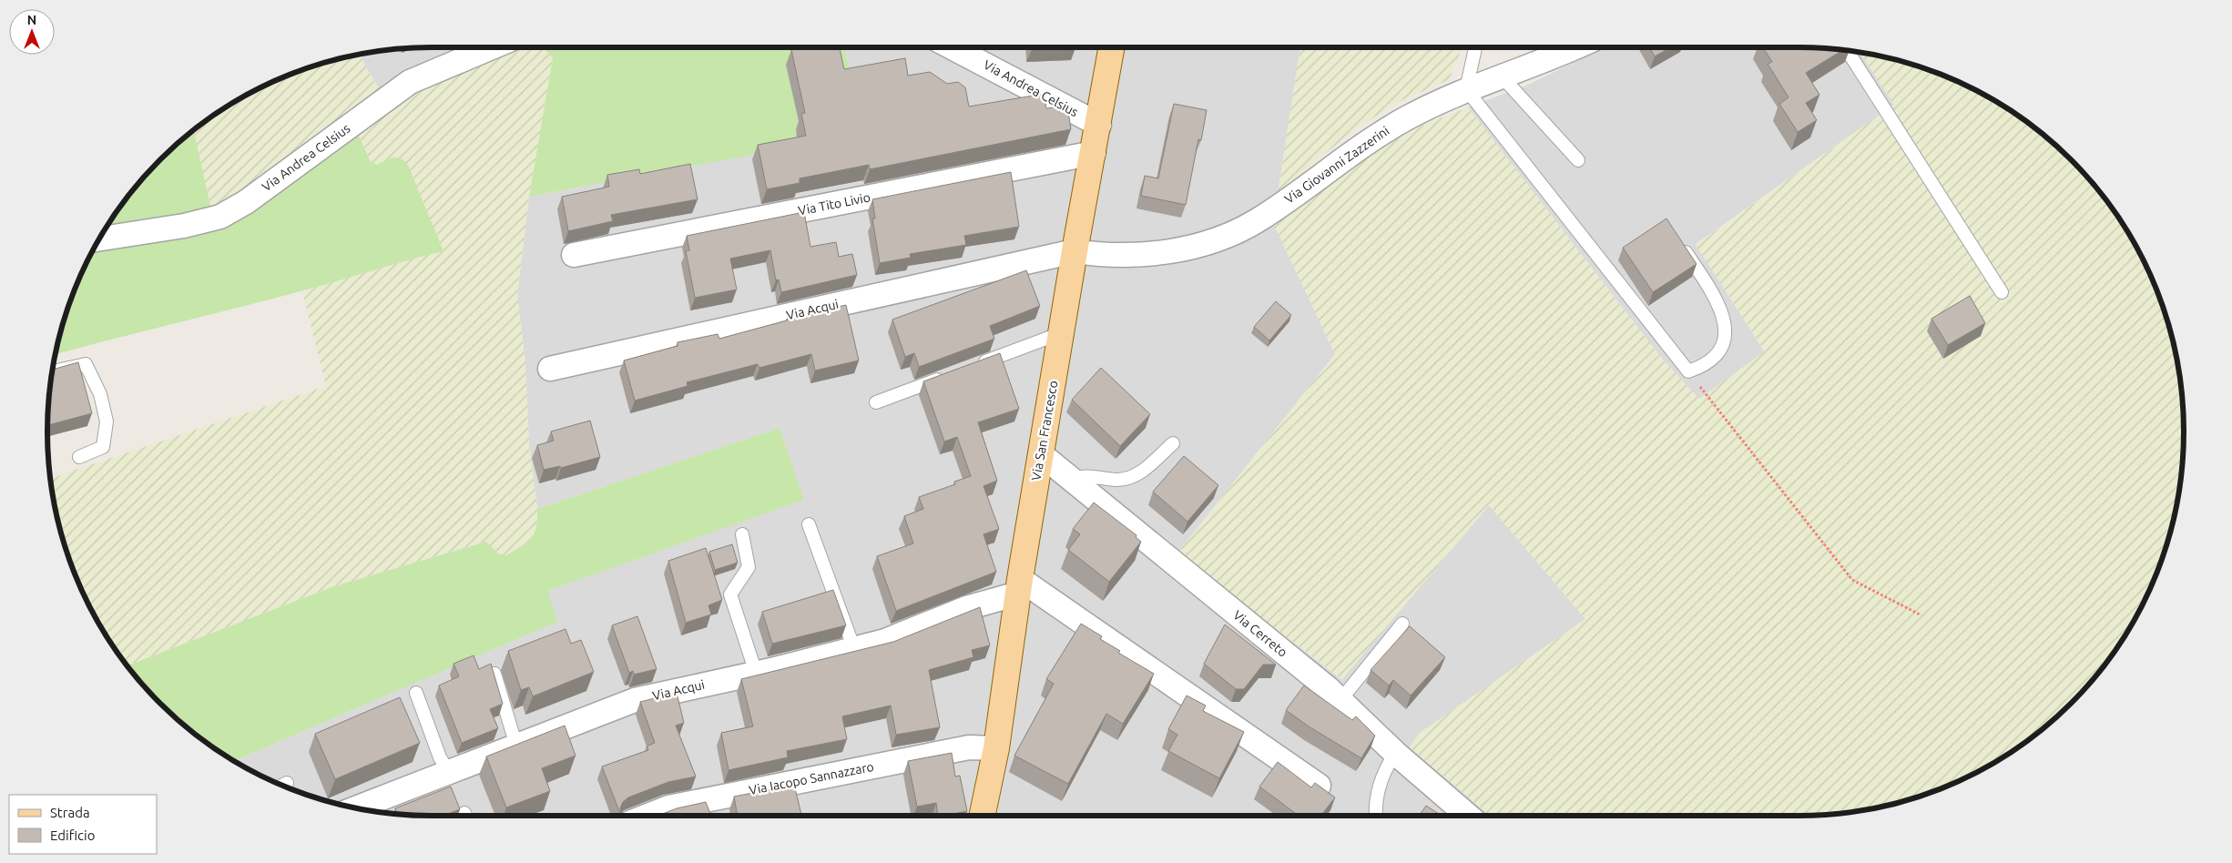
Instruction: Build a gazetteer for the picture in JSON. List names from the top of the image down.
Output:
{
  "streets": {
    "main road": ["Via San Francesco"],
    "street": [
      "Via Andrea Celsius",
      "Via Giovanni Zazzerini",
      "Via Tito Livio",
      "Via Acqui",
      "Via Cerreto",
      "Via Iacopo Sannazzaro"
    ]
  },
  "crossings": [
    ["Via Andrea Celsius", "Via San Francesco"],
    ["Via Giovanni Zazzerini", "Via Acqui"],
    ["Via Giovanni Zazzerini", "Via San Francesco"],
    ["Via Tito Livio", "Via San Francesco"],
    ["Via Acqui", "Via San Francesco"],
    ["Via San Francesco", "Via Cerreto"],
    ["Via San Francesco", "Via Iacopo Sannazzaro"]
  ],
  "legend": ["Strada", "Edificio"],
  "north": "top"
}
